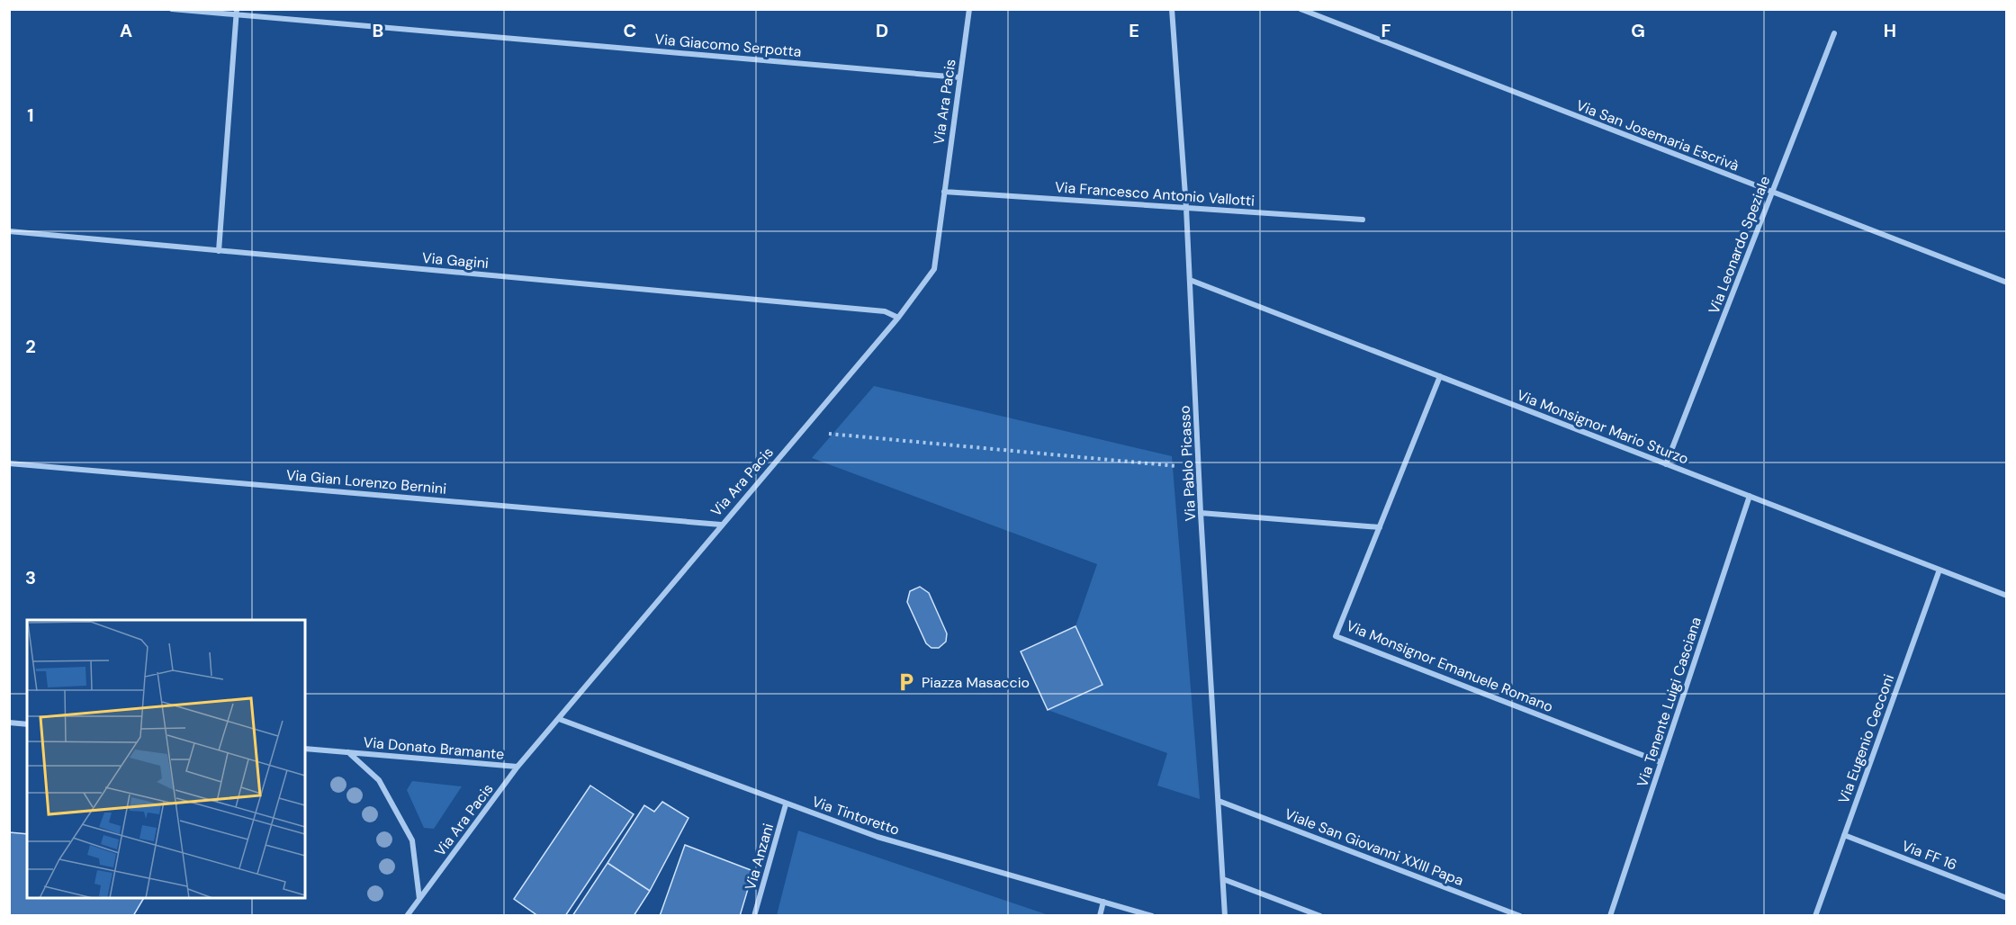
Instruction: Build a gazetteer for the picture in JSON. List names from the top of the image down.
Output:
{
  "streets": {
    "street": [
      "Via Giacomo Serpotta",
      "Via Ara Pacis",
      "Via San Josemaria Escrivà",
      "Via Francesco Antonio Vallotti",
      "Via Leonardo Speziale",
      "Via Gagini",
      "Via Monsignor Mario Sturzo",
      "Via Pablo Picasso",
      "Via Gian Lorenzo Bernini",
      "Via Monsignor Emanuele Romano",
      "Via Tenente Luigi Casciana",
      "Via Eugenio Cecconi",
      "Via Donato Bramante",
      "Via Tintoretto",
      "Viale San Giovanni XXIII Papa",
      "Via FF 16",
      "Via Anzani"
    ]
  },
  "crossings": [
    ["Via Giacomo Serpotta", "Via Ara Pacis"],
    ["Via Ara Pacis", "Via Francesco Antonio Vallotti"],
    ["Via Ara Pacis", "Via Gagini"],
    ["Via Ara Pacis", "Via Gian Lorenzo Bernini"],
    ["Via Ara Pacis", "Via Donato Bramante"],
    ["Via Ara Pacis", "Via Tintoretto"],
    ["Via San Josemaria Escrivà", "Via Leonardo Speziale"],
    ["Via Francesco Antonio Vallotti", "Via Pablo Picasso"],
    ["Via Leonardo Speziale", "Via Monsignor Mario Sturzo"],
    ["Via Monsignor Mario Sturzo", "Via Pablo Picasso"],
    ["Via Monsignor Mario Sturzo", "Via Monsignor Emanuele Romano"],
    ["Via Monsignor Mario Sturzo", "Via Tenente Luigi Casciana"],
    ["Via Monsignor Mario Sturzo", "Via Eugenio Cecconi"],
    ["Via Pablo Picasso", "Viale San Giovanni XXIII Papa"],
    ["Via Monsignor Emanuele Romano", "Via Tenente Luigi Casciana"],
    ["Via Eugenio Cecconi", "Via FF 16"],
    ["Via Tintoretto", "Via Anzani"]
  ],
  "places": {
    "parking": ["Piazza Masaccio"]
  },
  "grid": {
    "columns": [
      "A",
      "B",
      "C",
      "D",
      "E",
      "F",
      "G",
      "H"
    ],
    "rows": ["1", "2", "3"]
  }
}
